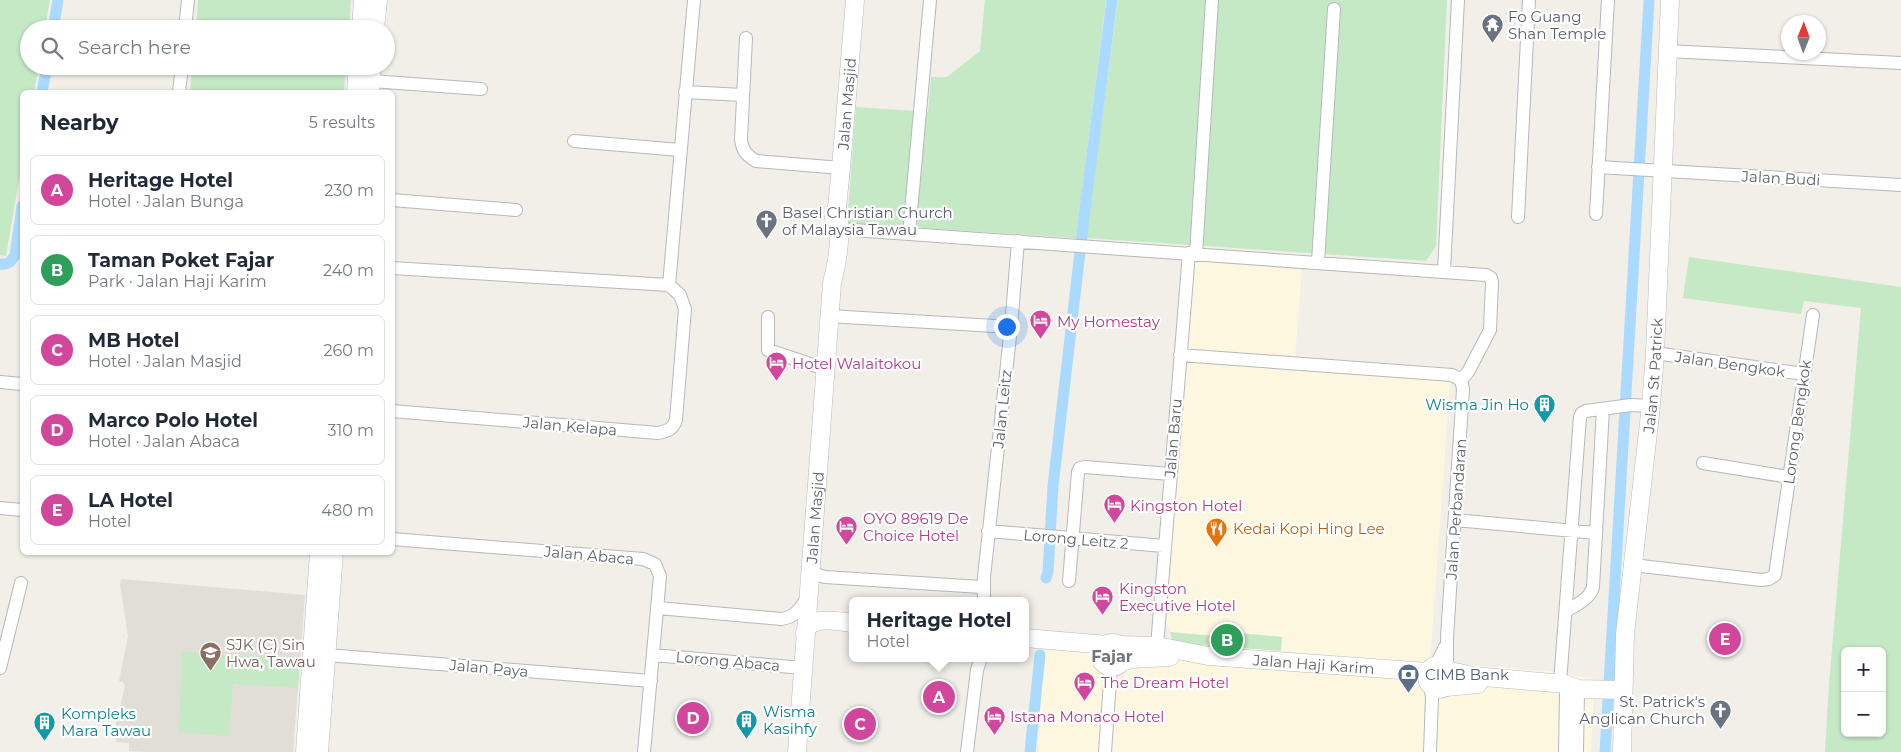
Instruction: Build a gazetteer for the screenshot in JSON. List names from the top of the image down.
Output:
{
  "streets": {
    "street": [
      "Jalan Masjid",
      "Jalan Budi",
      "Jalan Bengkok",
      "Jalan St Patrick",
      "Jalan Leitz",
      "Lorong Bengkok",
      "Jalan Kelapa",
      "Jalan Baru",
      "Jalan Perbandaran",
      "Lorong Leitz 2",
      "Jalan Abaca",
      "Lorong Abaca",
      "Jalan Haji Karim",
      "Jalan Paya"
    ]
  },
  "crossings": [
    ["Jalan Masjid", "Lorong Abaca"],
    ["Jalan Budi", "Jalan St Patrick"],
    ["Jalan Bengkok", "Jalan St Patrick"],
    ["Jalan Bengkok", "Lorong Bengkok"],
    ["Jalan St Patrick", "Lorong Bengkok"],
    ["Jalan Leitz", "Lorong Leitz 2"],
    ["Jalan Baru", "Lorong Leitz 2"],
    ["Jalan Baru", "Jalan Haji Karim"],
    ["Jalan Perbandaran", "Jalan Haji Karim"],
    ["Jalan Abaca", "Lorong Abaca"],
    ["Jalan Abaca", "Jalan Paya"]
  ],
  "districts": ["Fajar"],
  "places": {
    "temple": ["Fo Guang Shan Temple"],
    "church": ["Basel Christian Church of Malaysia Tawau", "St. Patrick's Anglican Church"],
    "hotel": [
      "My Homestay",
      "Hotel Walaitokou",
      "Kingston Hotel",
      "OYO 89619 De Choice Hotel",
      "Kingston Executive Hotel",
      "The Dream Hotel",
      "Istana Monaco Hotel"
    ],
    "building": ["Wisma Jin Ho", "Wisma Kasihfy", "Kompleks Mara Tawau"],
    "restaurant": ["Kedai Kopi Hing Lee"],
    "school or university": ["SJK (C) Sin Hwa, Tawau"],
    "bank": ["CIMB Bank"]
  },
  "north": "top",
  "page": {
    "search": "Search here",
    "heading": ["Nearby", "5 results"],
    "list": [
      {
        "mark": "A",
        "name": "Heritage Hotel",
        "note": "Hotel · Jalan Bunga",
        "value": "230 m"
      },
      {
        "mark": "B",
        "name": "Taman Poket Fajar",
        "note": "Park · Jalan Haji Karim",
        "value": "240 m"
      },
      {
        "mark": "C",
        "name": "MB Hotel",
        "note": "Hotel · Jalan Masjid",
        "value": "260 m"
      },
      {
        "mark": "D",
        "name": "Marco Polo Hotel",
        "note": "Hotel · Jalan Abaca",
        "value": "310 m"
      },
      {
        "mark": "E",
        "name": "LA Hotel",
        "note": "Hotel",
        "value": "480 m"
      }
    ],
    "popup": ["Heritage Hotel", "Hotel"],
    "pins": [
      "E",
      "B",
      "A",
      "D",
      "C"
    ],
    "map_buttons": ["+", "−"]
  }
}
